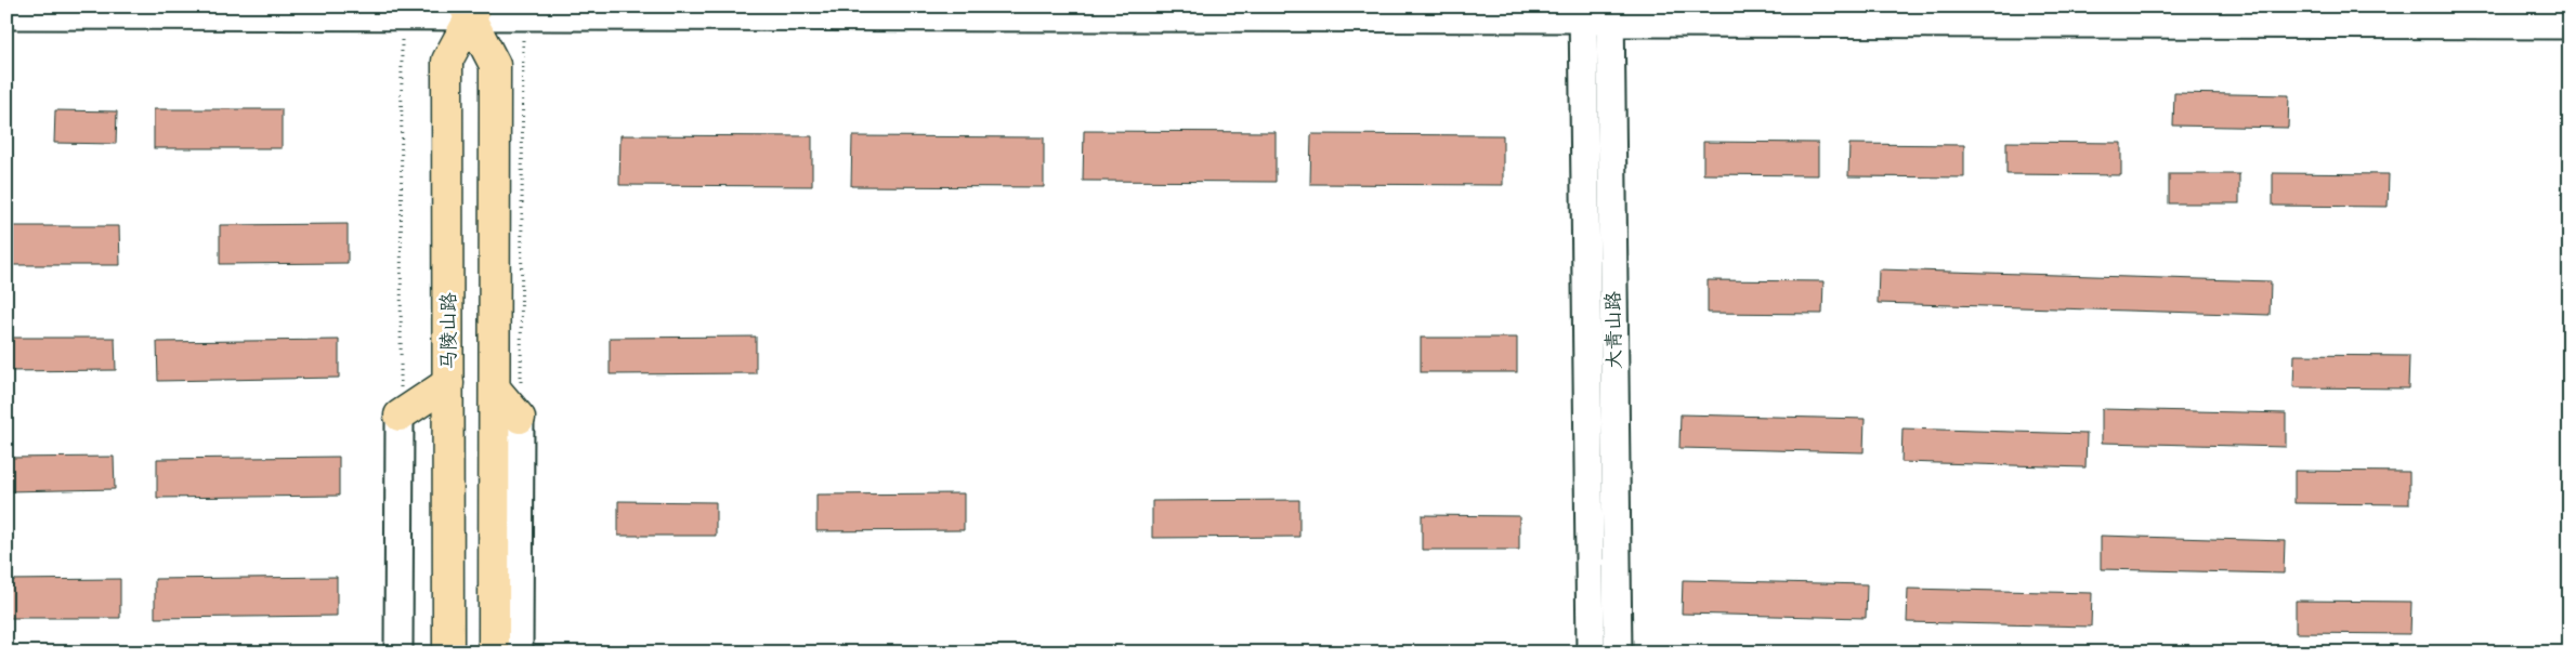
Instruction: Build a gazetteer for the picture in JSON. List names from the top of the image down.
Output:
{
  "streets": {
    "main road": ["马陵山路"],
    "street": ["大青山路"]
  }
}
